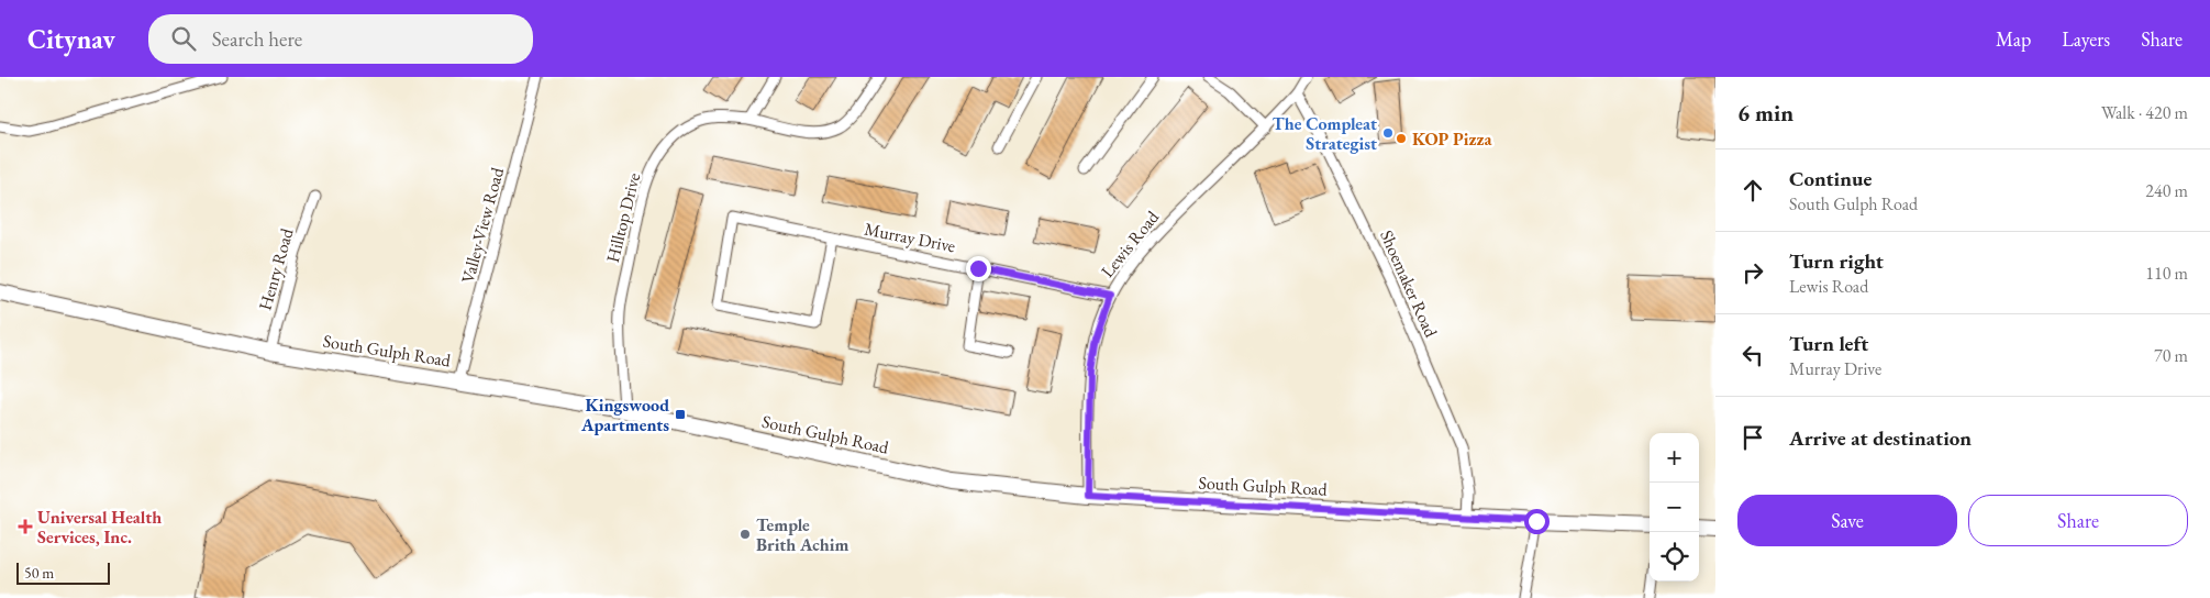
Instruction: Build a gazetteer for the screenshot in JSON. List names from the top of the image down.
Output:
{
  "streets": {
    "main road": ["South Gulph Road"],
    "street": [
      "Hilltop Drive",
      "Valley-View Road",
      "Murray Drive",
      "Lewis Road",
      "Henry Road",
      "Shoemaker Road"
    ]
  },
  "crossings": [
    ["Hilltop Drive", "South Gulph Road"],
    ["Valley-View Road", "South Gulph Road"],
    ["Murray Drive", "Lewis Road"],
    ["Lewis Road", "Shoemaker Road"],
    ["Lewis Road", "South Gulph Road"],
    ["Henry Road", "South Gulph Road"],
    ["Shoemaker Road", "South Gulph Road"]
  ],
  "places": {
    "other": ["The Compleat Strategist", "KOP Pizza", "Temple Brith Achim"],
    "transit": ["Kingswood Apartments"],
    "health": ["Universal Health Services, Inc."]
  },
  "scale_bar": "50 m",
  "page": {
    "header": "Citynav",
    "search": "Search here",
    "nav": ["Map", "Layers", "Share"],
    "heading": ["6 min", "Walk · 420 m"],
    "list": [
      ["Continue", "South Gulph Road", "240 m"],
      ["Turn right", "Lewis Road", "110 m"],
      ["Turn left", "Murray Drive", "70 m"],
      "Arrive at destination"
    ],
    "map_buttons": ["+", "−"],
    "buttons": ["Save", "Share"],
    "scale": "50 m"
  }
}
